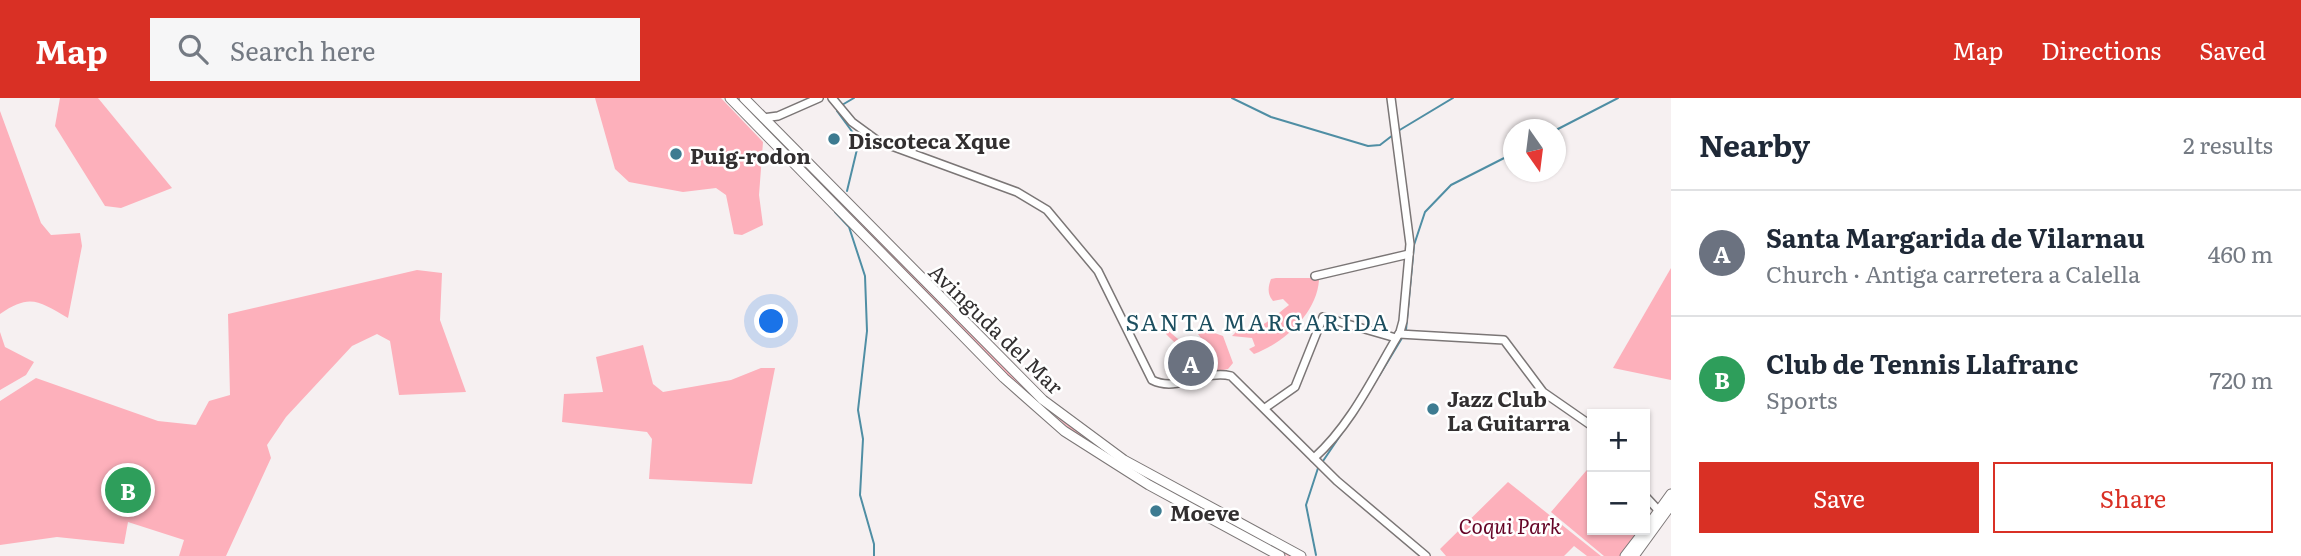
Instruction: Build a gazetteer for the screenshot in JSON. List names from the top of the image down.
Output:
{
  "streets": {
    "main road": ["Avinguda del Mar"]
  },
  "districts": ["SANTA MARGARIDA"],
  "parks": ["Coqui Park"],
  "places": [
    "Discoteca Xque",
    "Puig-rodon",
    "Jazz Club La Guitarra",
    "Moeve"
  ],
  "north": "bottom",
  "page": {
    "header": "Map",
    "search": "Search here",
    "nav": ["Map", "Directions", "Saved"],
    "heading": ["Nearby", "2 results"],
    "list": [
      {
        "mark": "A",
        "name": "Santa Margarida de Vilarnau",
        "note": "Church · Antiga carretera a Calella",
        "value": "460 m"
      },
      {
        "mark": "B",
        "name": "Club de Tennis Llafranc",
        "note": "Sports",
        "value": "720 m"
      }
    ],
    "pins": ["A", "B"],
    "map_buttons": ["+", "−"],
    "buttons": ["Save", "Share"]
  }
}
